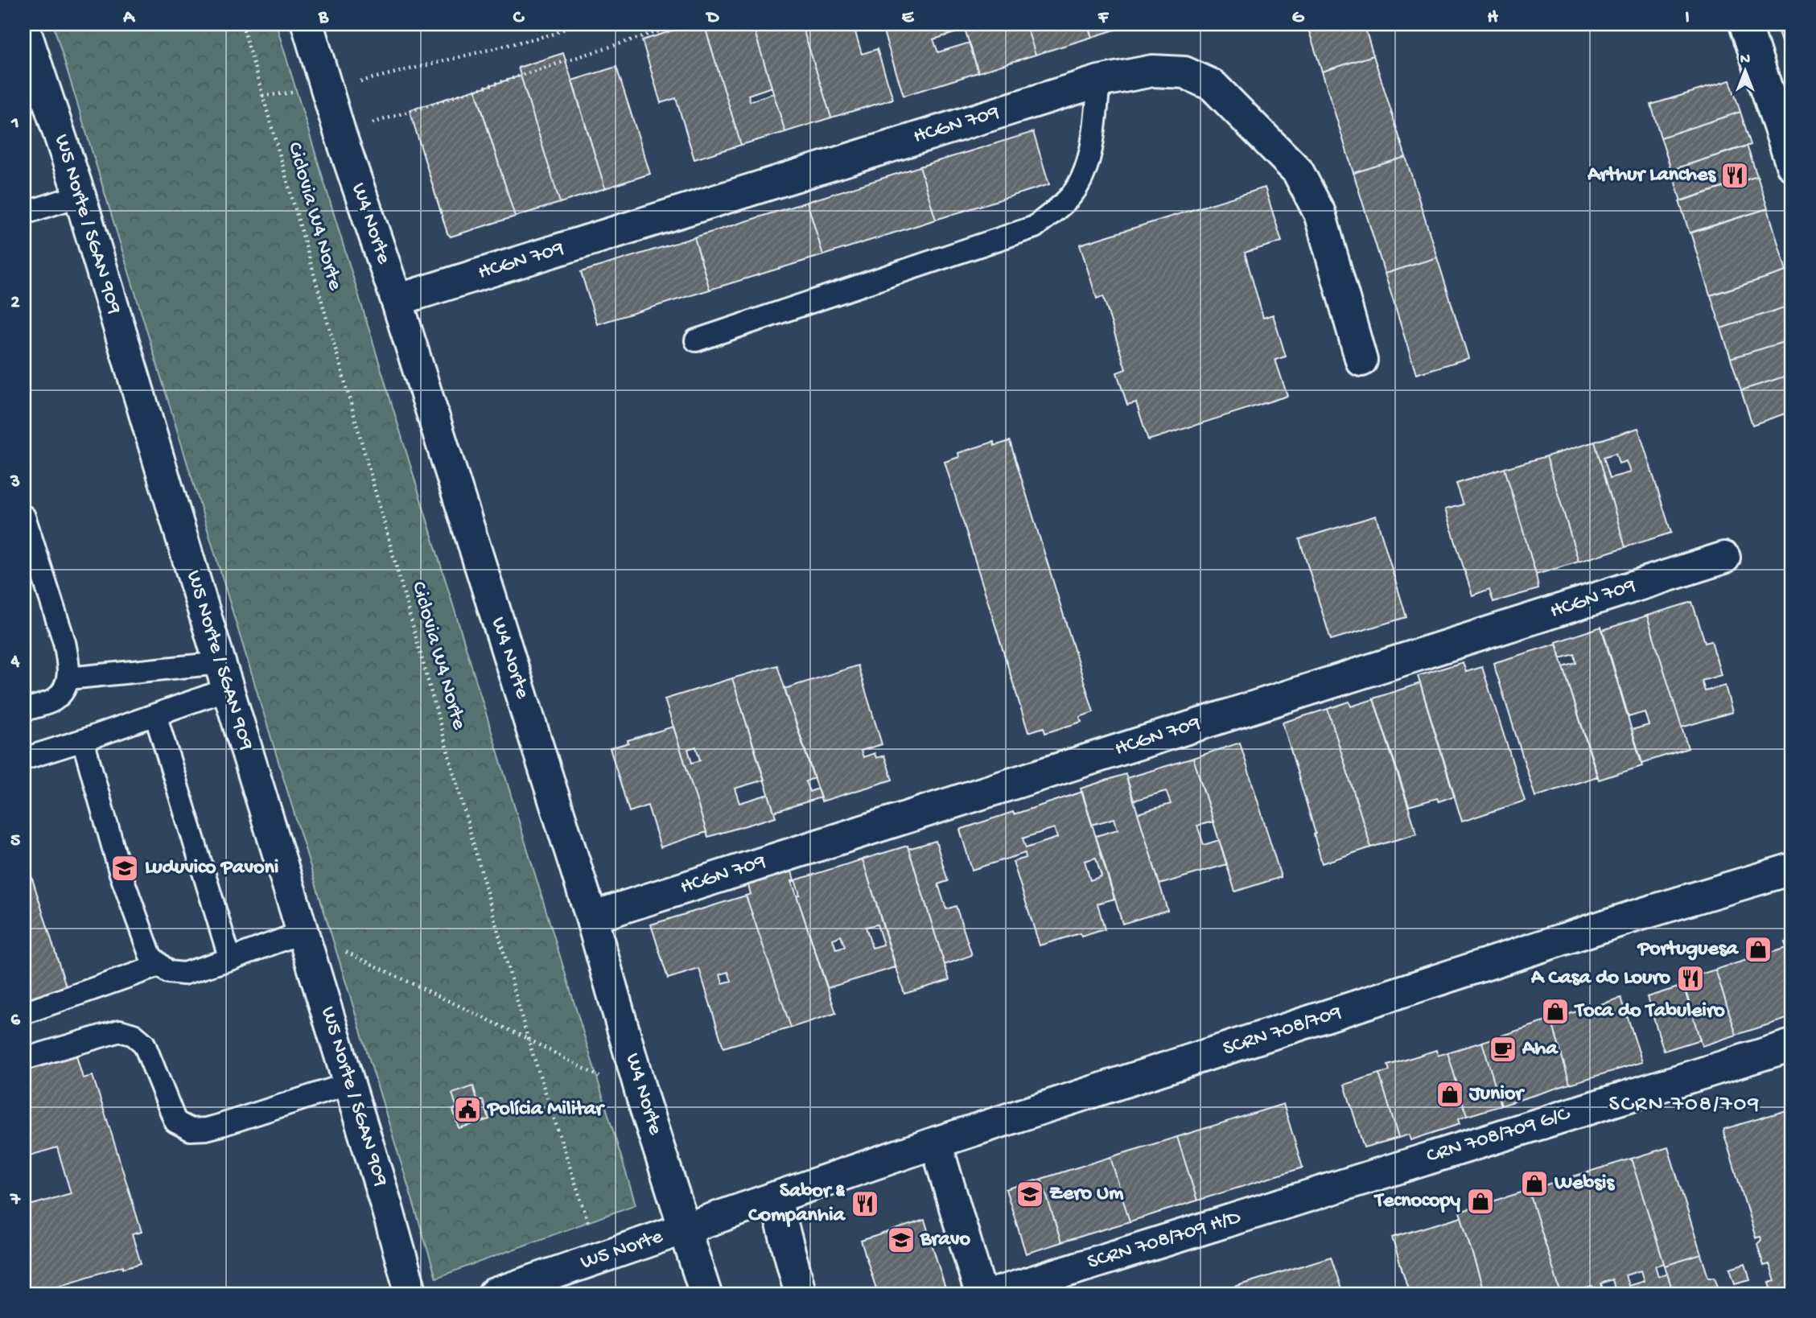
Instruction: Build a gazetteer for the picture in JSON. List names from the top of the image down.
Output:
{
  "streets": {
    "main road": [
      "HCGN 709",
      "W4 Norte",
      "W5 Norte / SGAN 909",
      "SCRN 708/709",
      "CRN 708/709 G/C",
      "SCRN 708/709 H/D",
      "W5 Norte"
    ],
    "path": ["Ciclovia W4 Norte"]
  },
  "crossings": [
    ["HCGN 709", "W4 Norte"],
    ["Ciclovia W4 Norte", "W5 Norte"],
    ["W4 Norte", "SCRN 708/709"],
    ["W4 Norte", "W5 Norte"],
    ["SCRN 708/709", "W5 Norte"],
    ["CRN 708/709 G/C", "SCRN 708/709 H/D"]
  ],
  "districts": ["SCRN 708/709"],
  "places": {
    "restaurant": ["Arthur Lanches", "A Casa do Louro", "Sabor & Companhia"],
    "school or university": ["Luduvico Pavoni", "Zero Um", "Bravo"],
    "shop": [
      "Portuguesa",
      "Toca do Tabuleiro",
      "Junior",
      "Websis",
      "Tecnocopy"
    ],
    "cafe": ["Aha"],
    "public building": ["Polícia Militar"]
  },
  "north": "top",
  "grid": {
    "columns": [
      "A",
      "B",
      "C",
      "D",
      "E",
      "F",
      "G",
      "H",
      "I"
    ],
    "rows": [
      "1",
      "2",
      "3",
      "4",
      "5",
      "6",
      "7"
    ]
  }
}
